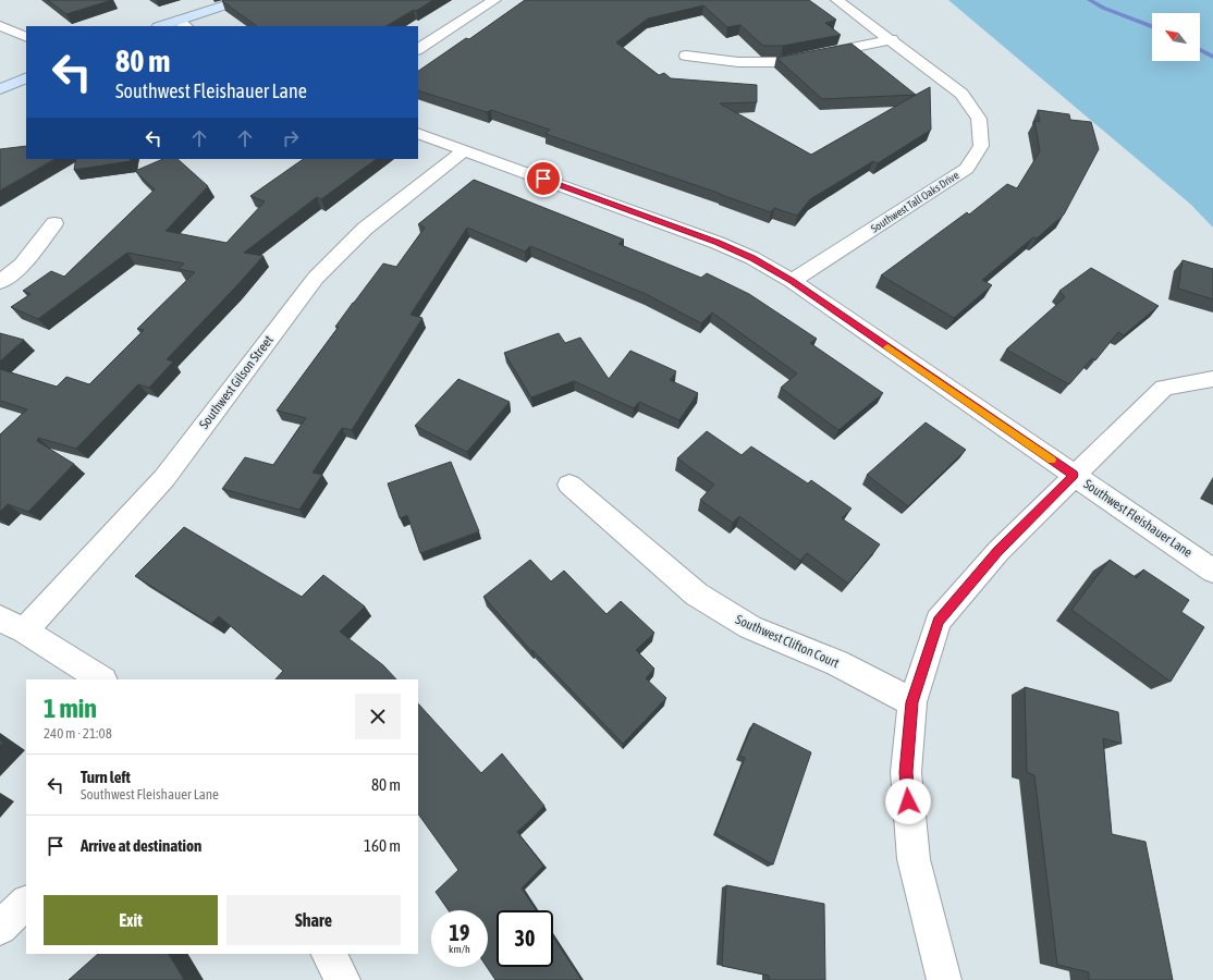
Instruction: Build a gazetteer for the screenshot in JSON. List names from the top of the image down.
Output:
{
  "streets": {
    "street": [
      "Southwest Tall Oaks Drive",
      "Southwest Gilson Street",
      "Southwest Fleishauer Lane",
      "Southwest Clifton Court"
    ]
  },
  "crossings": [
    ["Southwest Tall Oaks Drive", "Southwest Fleishauer Lane"],
    ["Southwest Gilson Street", "Southwest Fleishauer Lane"]
  ],
  "north": "top left",
  "page": {
    "turn": ["80 m", "Southwest Fleishauer Lane"],
    "heading": ["1 min", "240 m · 21:08"],
    "list": [
      {
        "name": "Turn left",
        "note": "Southwest Fleishauer Lane",
        "value": "80 m"
      },
      {
        "name": "Arrive at destination",
        "value": "160 m"
      }
    ],
    "buttons": ["Exit", "Share"],
    "speed": "19 km/h",
    "limit": "30"
  }
}
